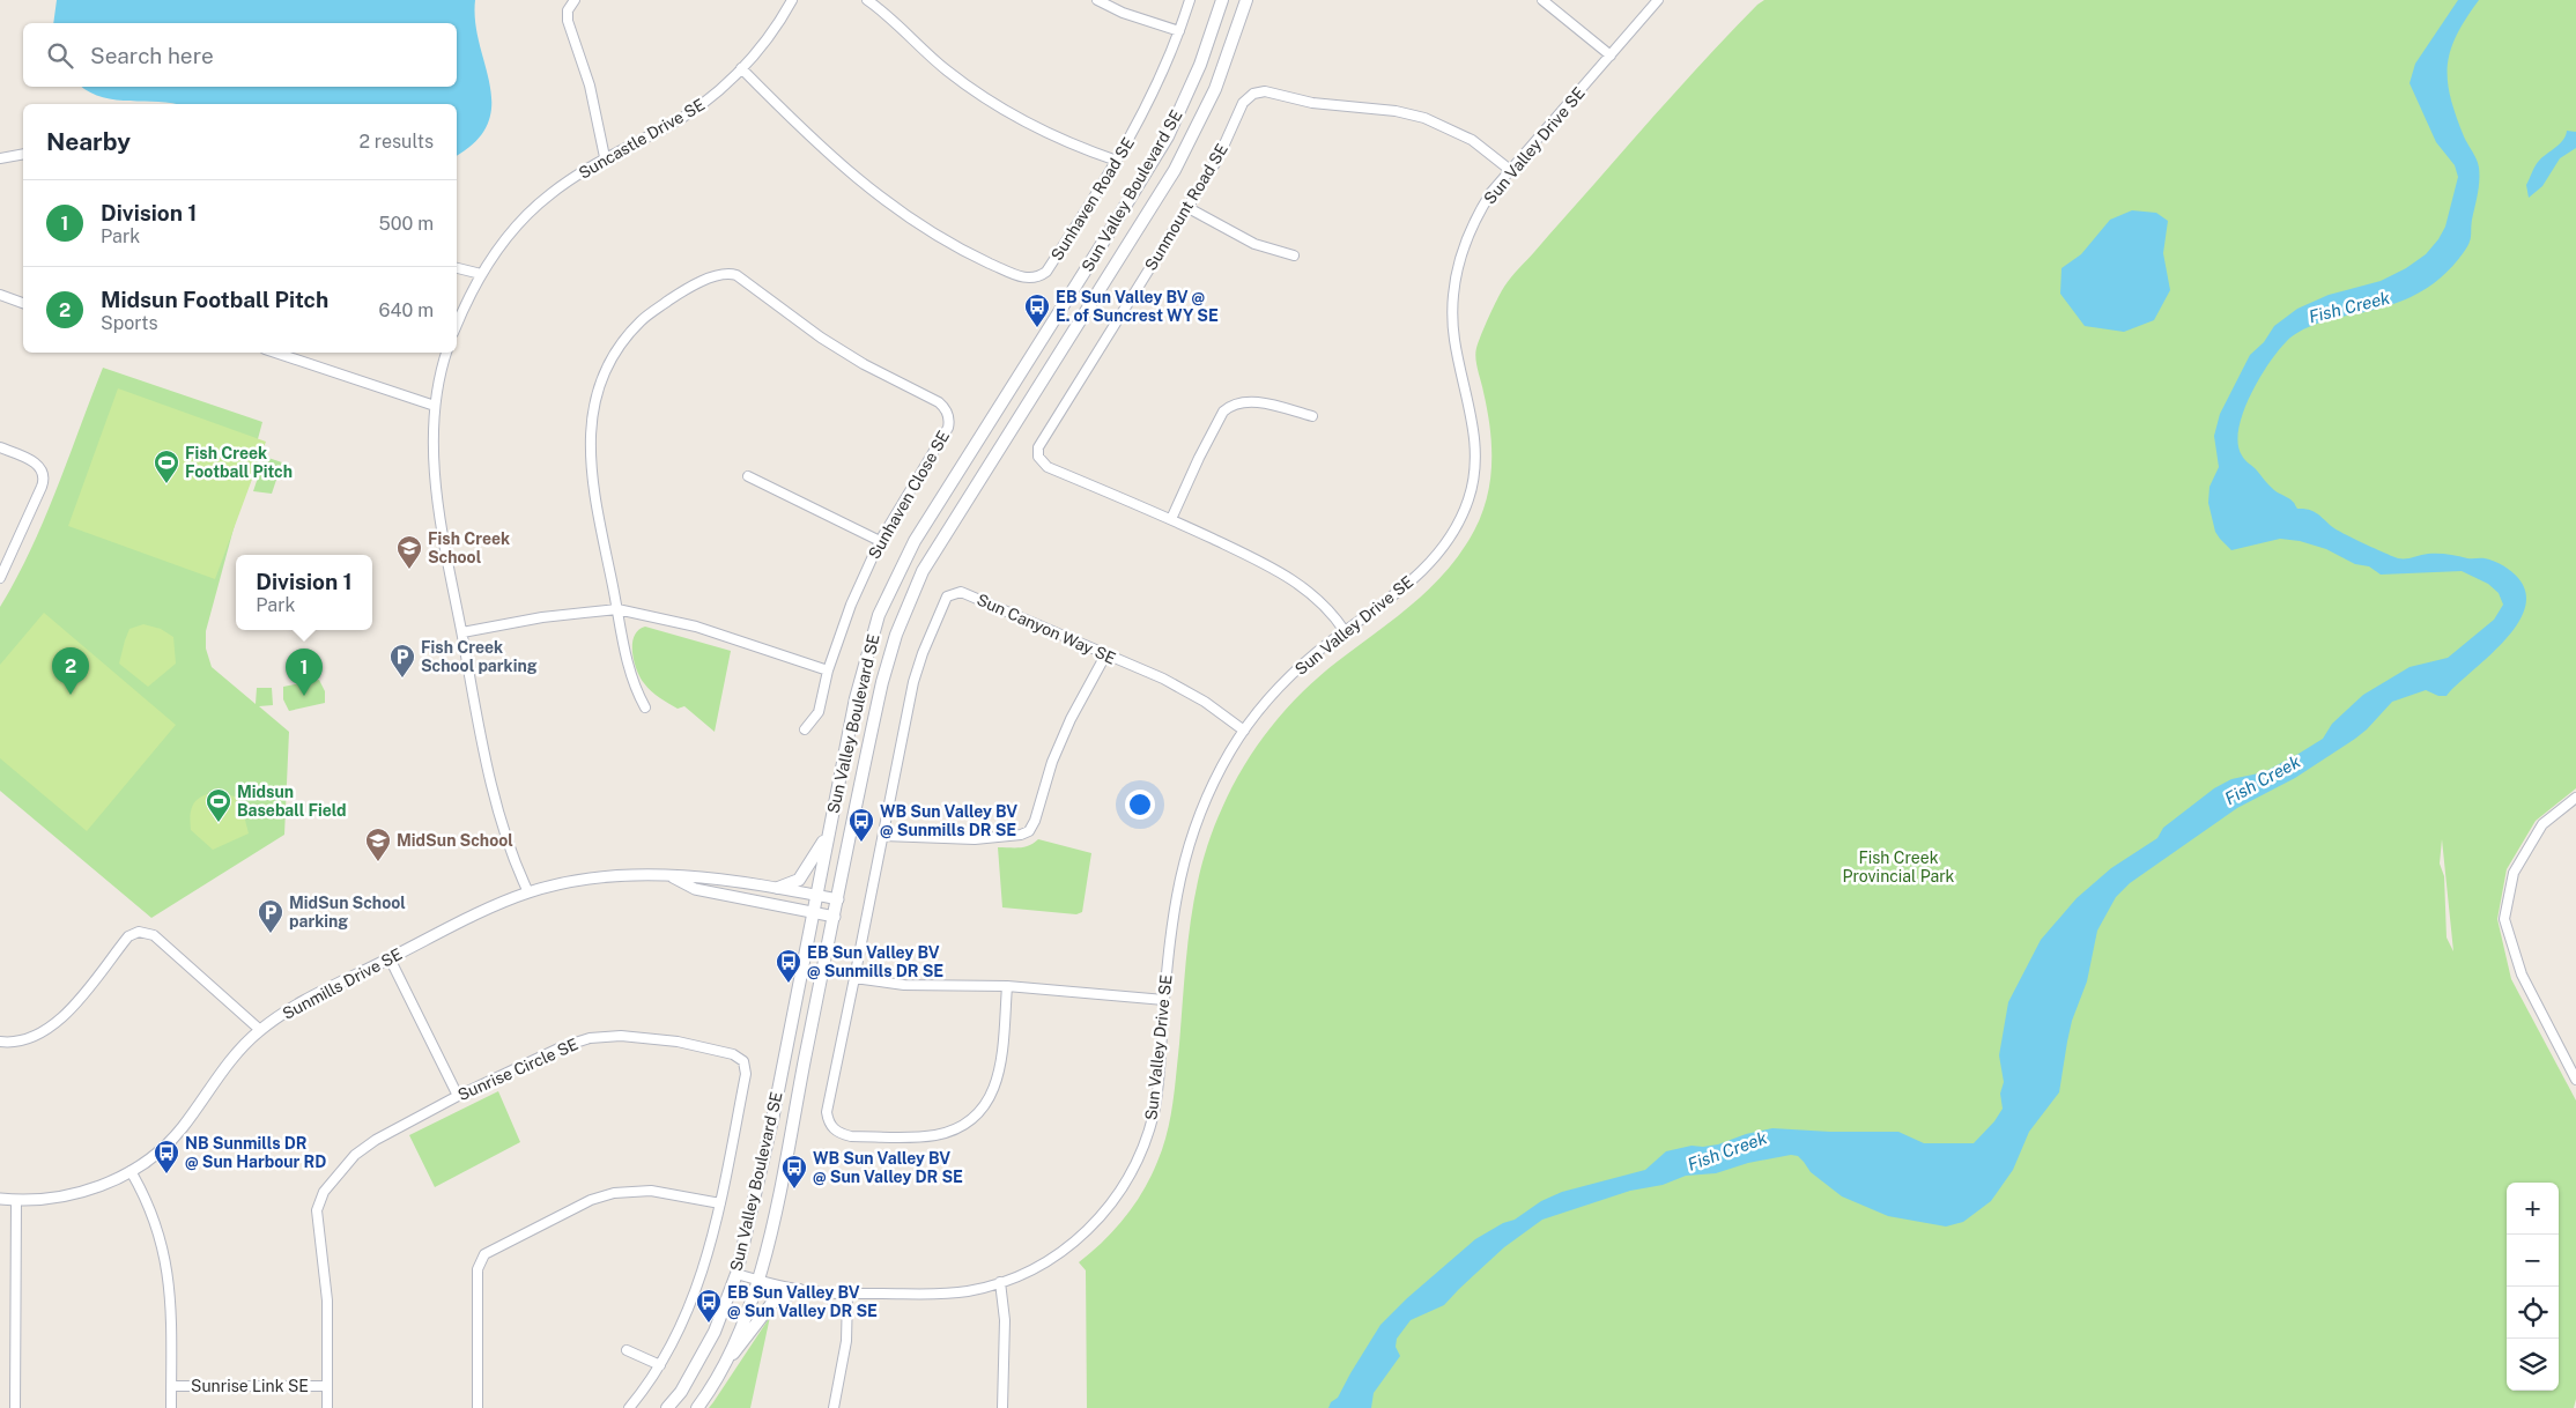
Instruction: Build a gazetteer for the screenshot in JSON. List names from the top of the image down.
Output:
{
  "streets": {
    "main road": ["Sun Valley Boulevard SE"],
    "street": [
      "Suncastle Drive SE",
      "Sun Valley Drive SE",
      "Sunhaven Road SE",
      "Sunmount Road SE",
      "Sunhaven Close SE",
      "Sun Canyon Way SE",
      "Sunmills Drive SE",
      "Sunrise Circle SE",
      "Sunrise Link SE"
    ]
  },
  "crossings": [
    ["Suncastle Drive SE", "Sunhaven Road SE"],
    ["Sun Valley Drive SE", "Sun Valley Boulevard SE"],
    ["Sun Valley Drive SE", "Sunmount Road SE"],
    ["Sun Valley Drive SE", "Sun Canyon Way SE"],
    ["Sun Valley Boulevard SE", "Sunmills Drive SE"],
    ["Sunrise Circle SE", "Sunrise Link SE"]
  ],
  "water": ["Fish Creek"],
  "parks": ["Fish Creek Provincial Park"],
  "places": {
    "bus stop": [
      "EB Sun Valley BV @ E. of Suncrest WY SE",
      "WB Sun Valley BV @ Sunmills DR SE",
      "EB Sun Valley BV @ Sunmills DR SE",
      "NB Sunmills DR @ Sun Harbour RD",
      "WB Sun Valley BV @ Sun Valley DR SE",
      "EB Sun Valley BV @ Sun Valley DR SE"
    ],
    "sports": ["Fish Creek Football Pitch", "Midsun Baseball Field"],
    "school or university": ["Fish Creek School", "MidSun School"],
    "parking": ["Fish Creek School parking", "MidSun School parking"]
  },
  "page": {
    "search": "Search here",
    "heading": ["Nearby", "2 results"],
    "list": [
      {
        "mark": "1",
        "name": "Division 1",
        "note": "Park",
        "value": "500 m"
      },
      {
        "mark": "2",
        "name": "Midsun Football Pitch",
        "note": "Sports",
        "value": "640 m"
      }
    ],
    "popup": ["Division 1", "Park"],
    "pins": ["2", "1"],
    "map_buttons": ["+", "−"]
  }
}
